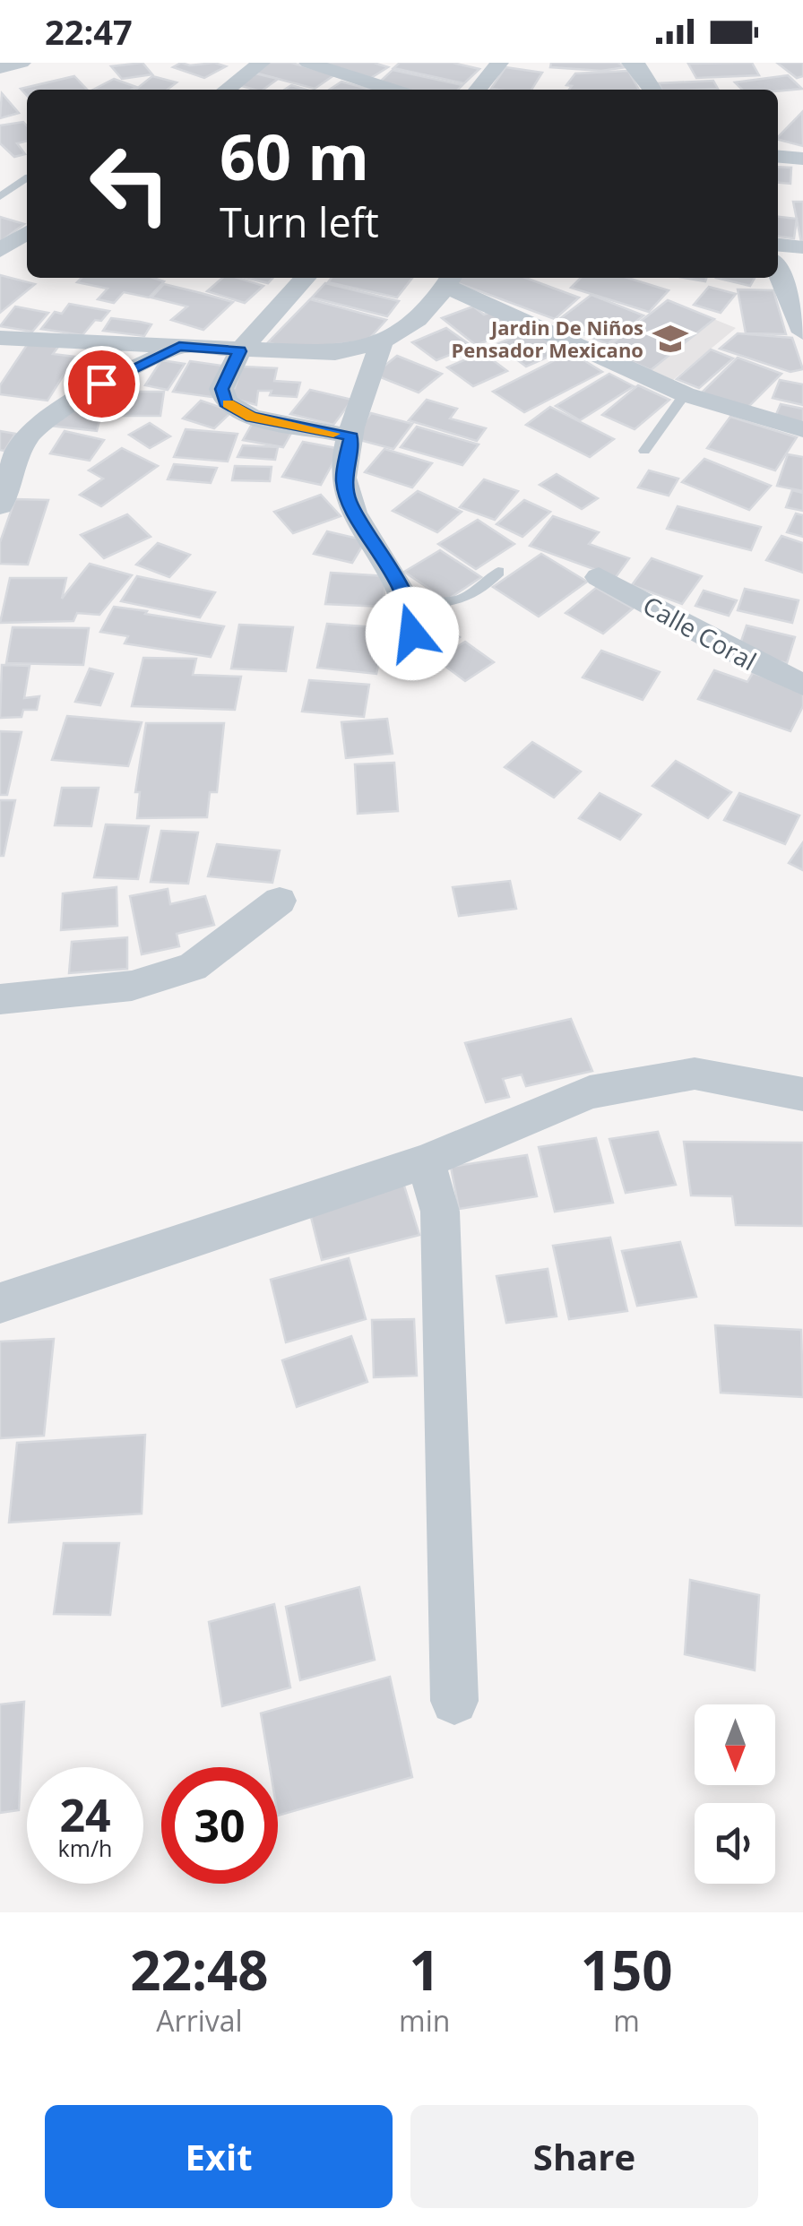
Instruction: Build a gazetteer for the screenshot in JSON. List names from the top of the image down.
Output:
{
  "streets": {
    "street": ["Calle Coral"]
  },
  "places": {
    "school or university": ["Jardin De Niños Pensador Mexicano"]
  },
  "north": "bottom",
  "page": {
    "status": "22:47",
    "turn": ["60 m", "Turn left"],
    "speed": "24 km/h",
    "limit": "30",
    "eta": [
      "22:48",
      "Arrival",
      "1",
      "min",
      "150",
      "m"
    ],
    "buttons": ["Exit", "Share"]
  }
}
